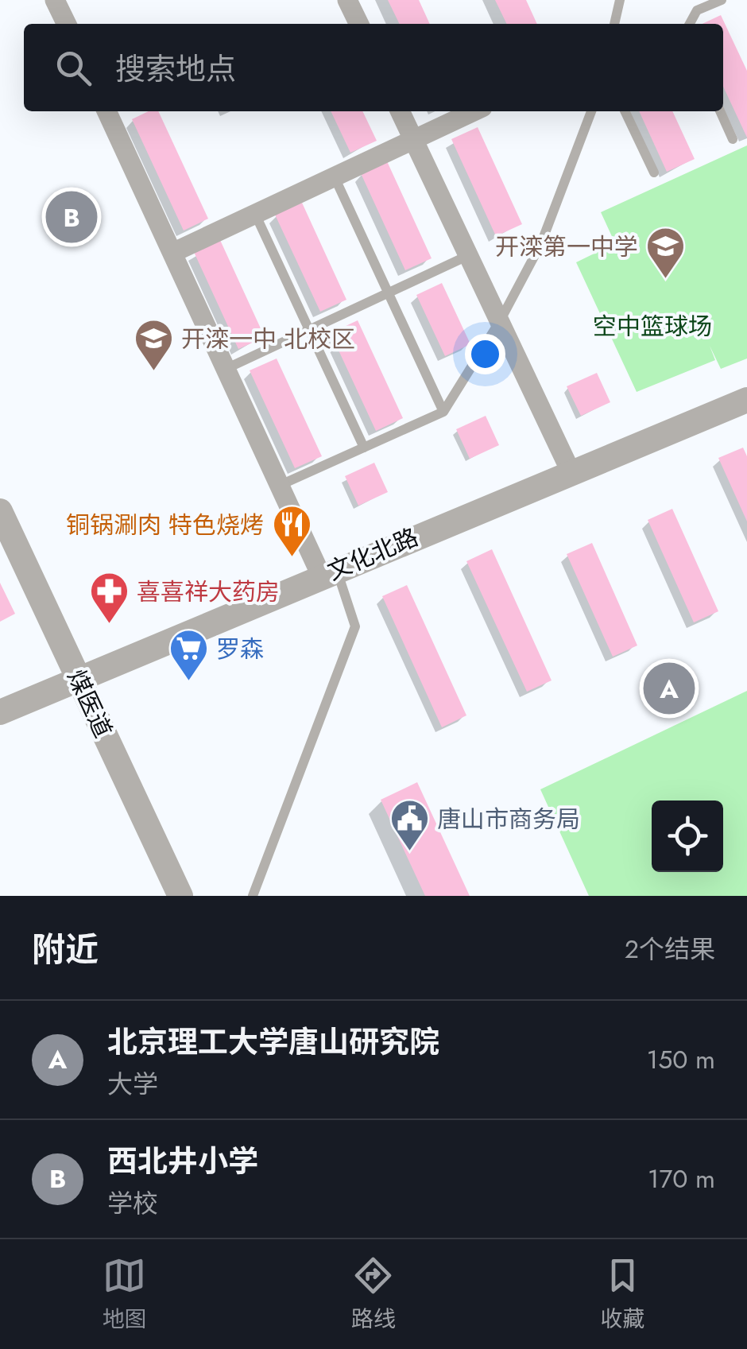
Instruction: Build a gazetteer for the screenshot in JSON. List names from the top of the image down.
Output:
{
  "streets": {
    "street": ["文化北路", "煤医道"]
  },
  "crossings": [
    ["文化北路", "煤医道"]
  ],
  "parks": ["空中篮球场"],
  "places": {
    "school or university": ["开滦第一中学", "开滦一中 北校区"],
    "restaurant": ["铜锅涮肉 特色烧烤"],
    "pharmacy": ["喜喜祥大药房"],
    "supermarket": ["罗森"],
    "public building": ["唐山市商务局"]
  },
  "page": {
    "search": "搜索地点",
    "pins": ["B", "A"],
    "heading": ["附近", "2个结果"],
    "list": [
      {
        "mark": "A",
        "name": "北京理工大学唐山研究院",
        "note": "大学",
        "value": "150 m"
      },
      {
        "mark": "B",
        "name": "西北井小学",
        "note": "学校",
        "value": "170 m"
      }
    ],
    "nav": ["地图", "路线", "收藏"]
  }
}
